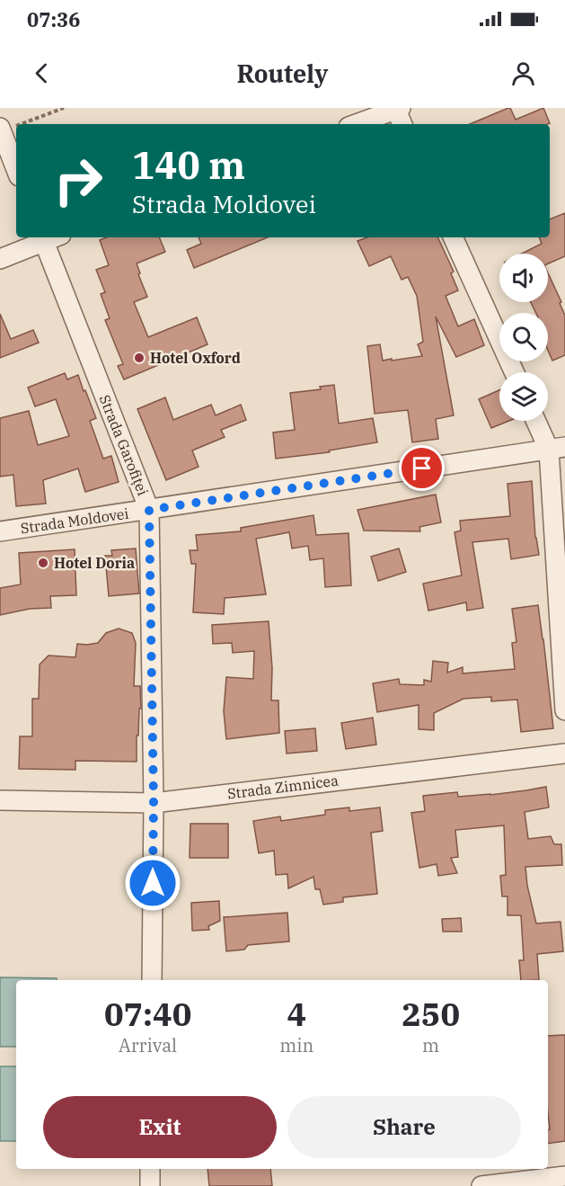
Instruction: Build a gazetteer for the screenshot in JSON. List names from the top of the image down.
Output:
{
  "streets": {
    "street": ["Strada Garofiței", "Strada Moldovei", "Strada Zimnicea"]
  },
  "crossings": [
    ["Strada Garofiței", "Strada Moldovei"],
    ["Strada Garofiței", "Strada Zimnicea"]
  ],
  "places": ["Hotel Oxford", "Hotel Doria"],
  "page": {
    "status": "07:36",
    "header": "Routely",
    "turn": ["140 m", "Strada Moldovei"],
    "eta": [
      "07:40",
      "Arrival",
      "4",
      "min",
      "250",
      "m"
    ],
    "buttons": ["Exit", "Share"]
  }
}
